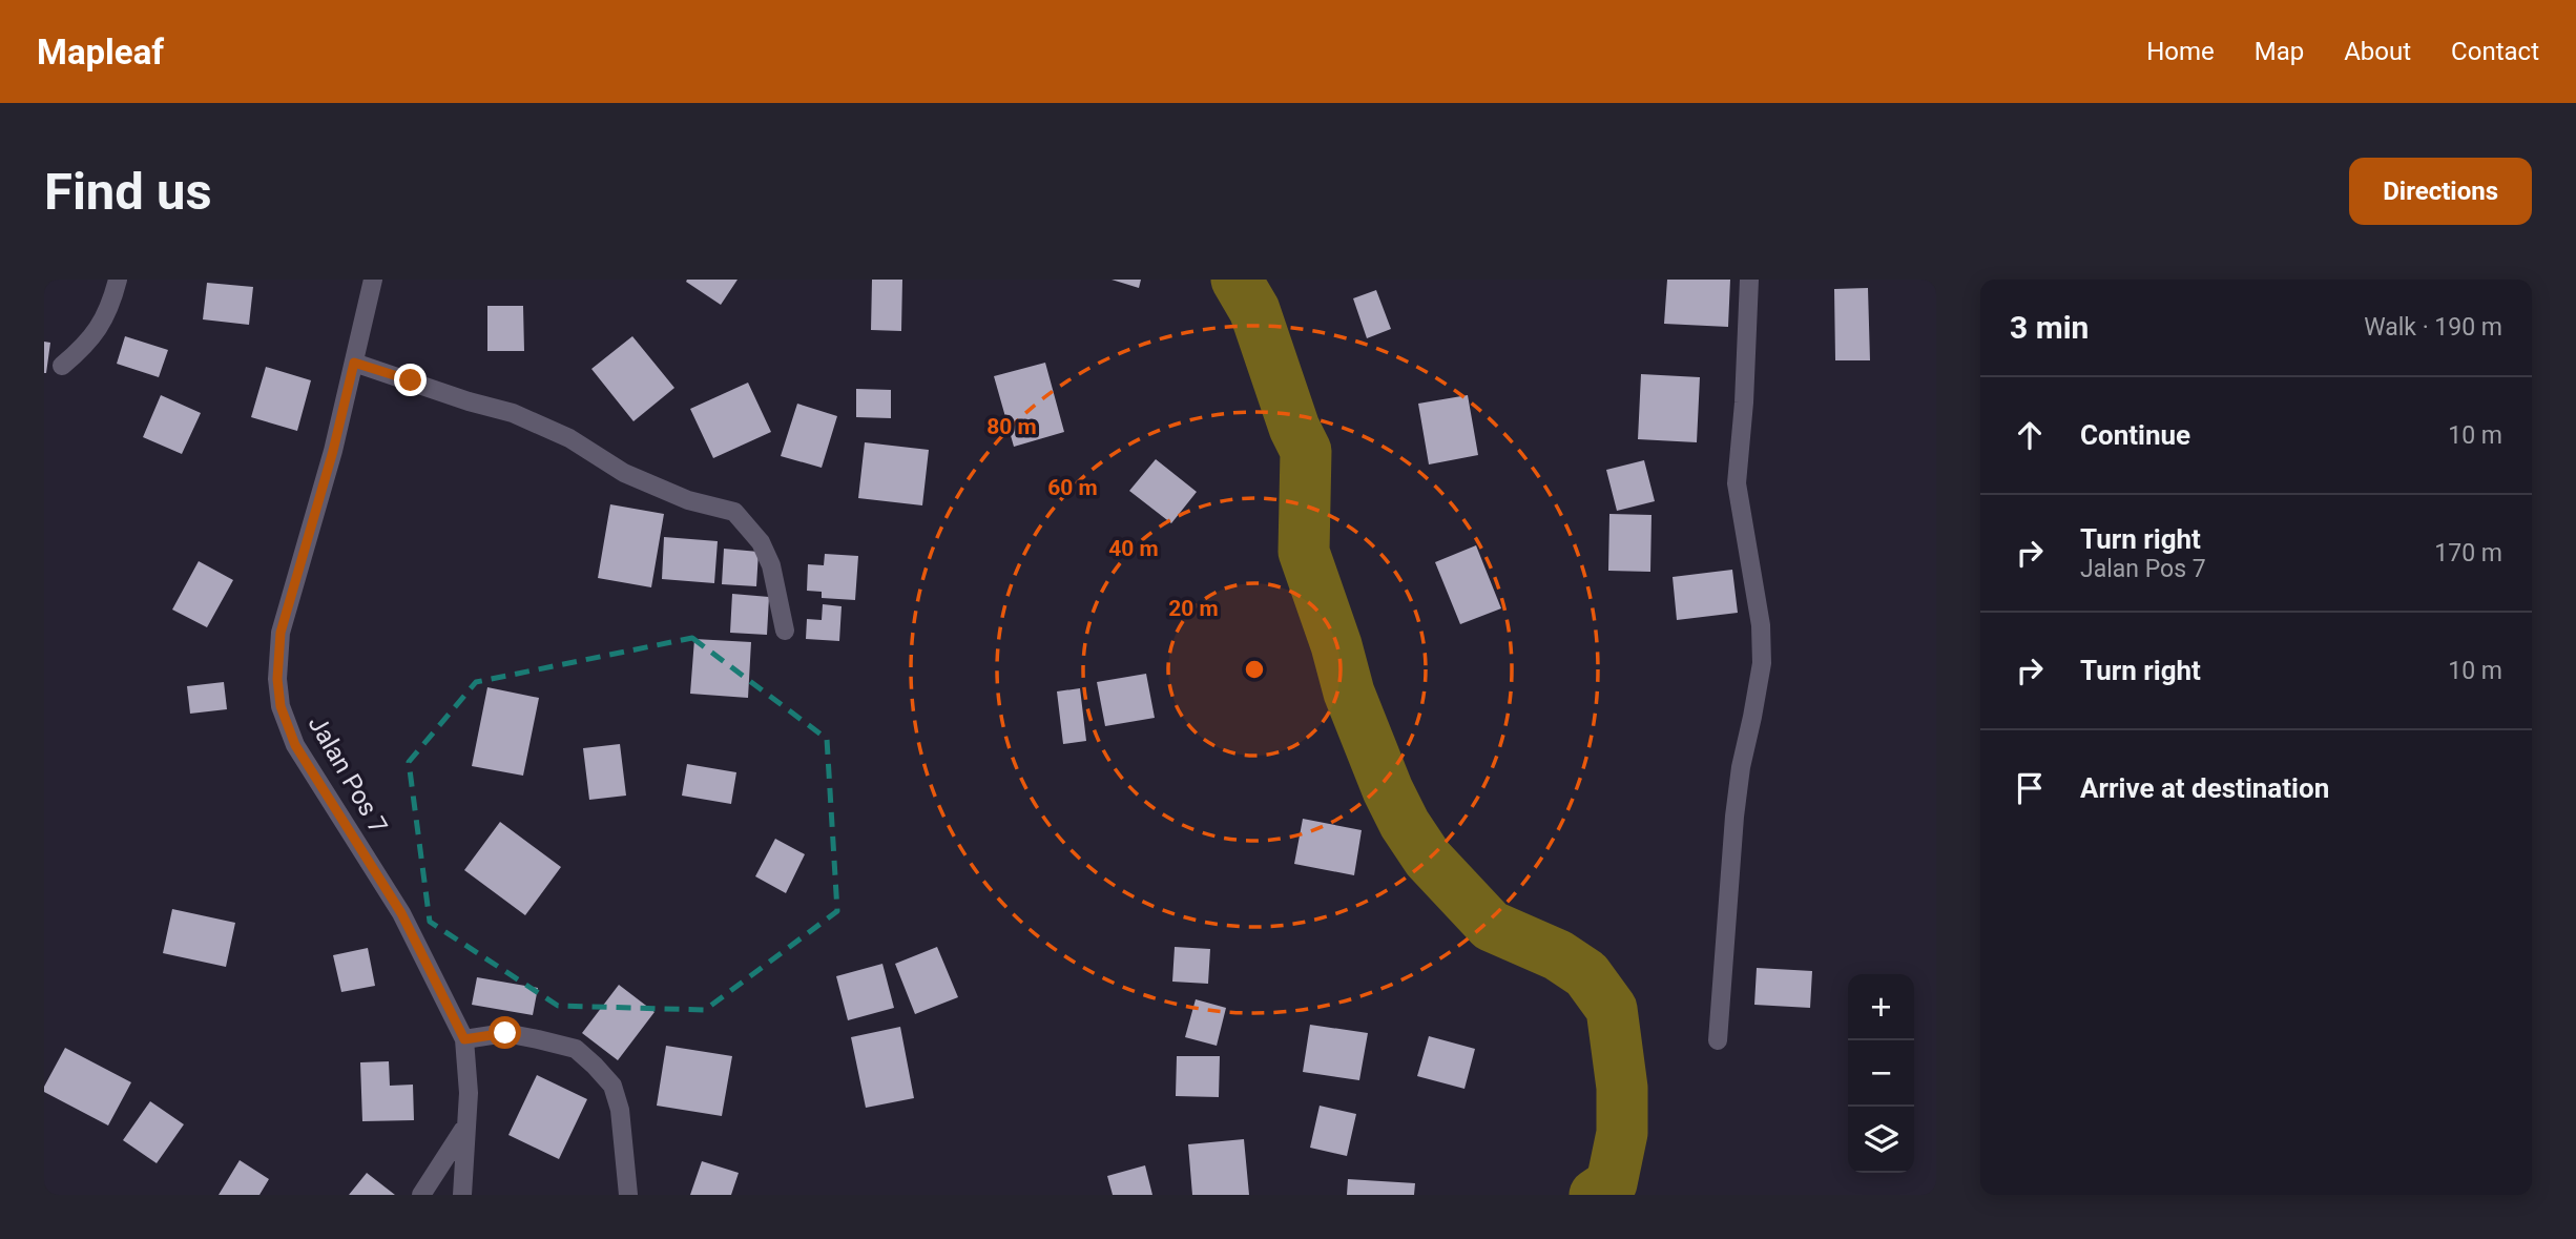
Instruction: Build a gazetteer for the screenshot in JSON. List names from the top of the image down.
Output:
{
  "streets": {
    "street": ["Jalan Pos 7"]
  },
  "page": {
    "header": "Mapleaf",
    "nav": [
      "Home",
      "Map",
      "About",
      "Contact"
    ],
    "buttons": "Directions",
    "title": "Find us",
    "heading": ["3 min", "Walk · 190 m"],
    "list": [
      ["Continue", "10 m"],
      ["Turn right", "Jalan Pos 7", "170 m"],
      ["Turn right", "10 m"],
      "Arrive at destination"
    ],
    "map_buttons": ["+", "−"]
  },
  "rings": [
    "80 m",
    "60 m",
    "40 m",
    "20 m"
  ]
}
